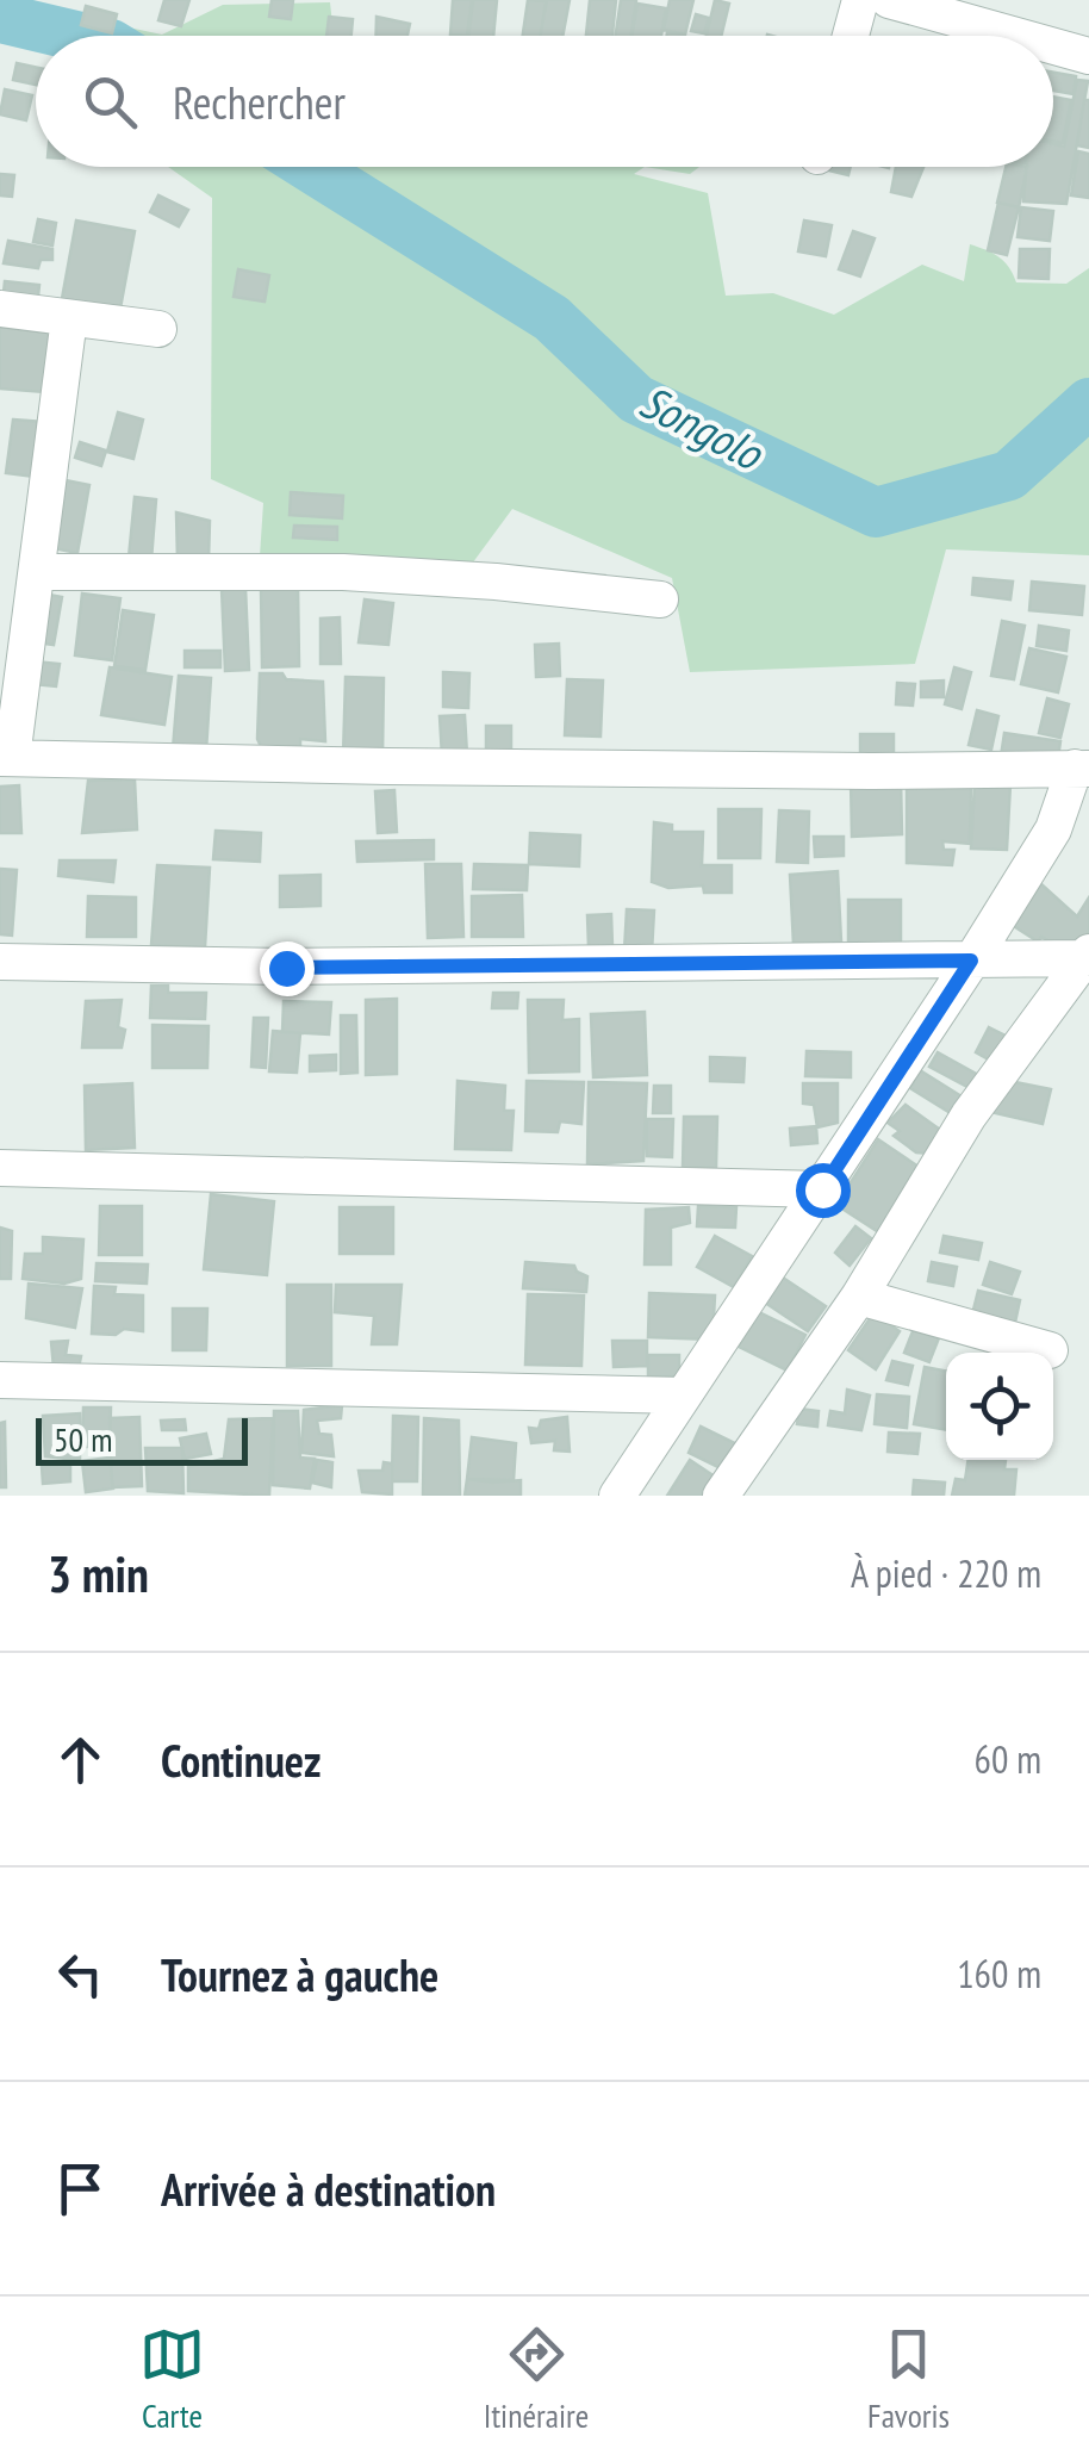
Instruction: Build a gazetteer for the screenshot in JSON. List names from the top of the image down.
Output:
{
  "water": ["Songolo"],
  "scale_bar": "50 m",
  "page": {
    "search": "Rechercher",
    "scale": "50 m",
    "heading": ["3 min", "À pied · 220 m"],
    "list": [
      ["Continuez", "60 m"],
      ["Tournez à gauche", "160 m"],
      "Arrivée à destination"
    ],
    "nav": ["Carte", "Itinéraire", "Favoris"]
  }
}
